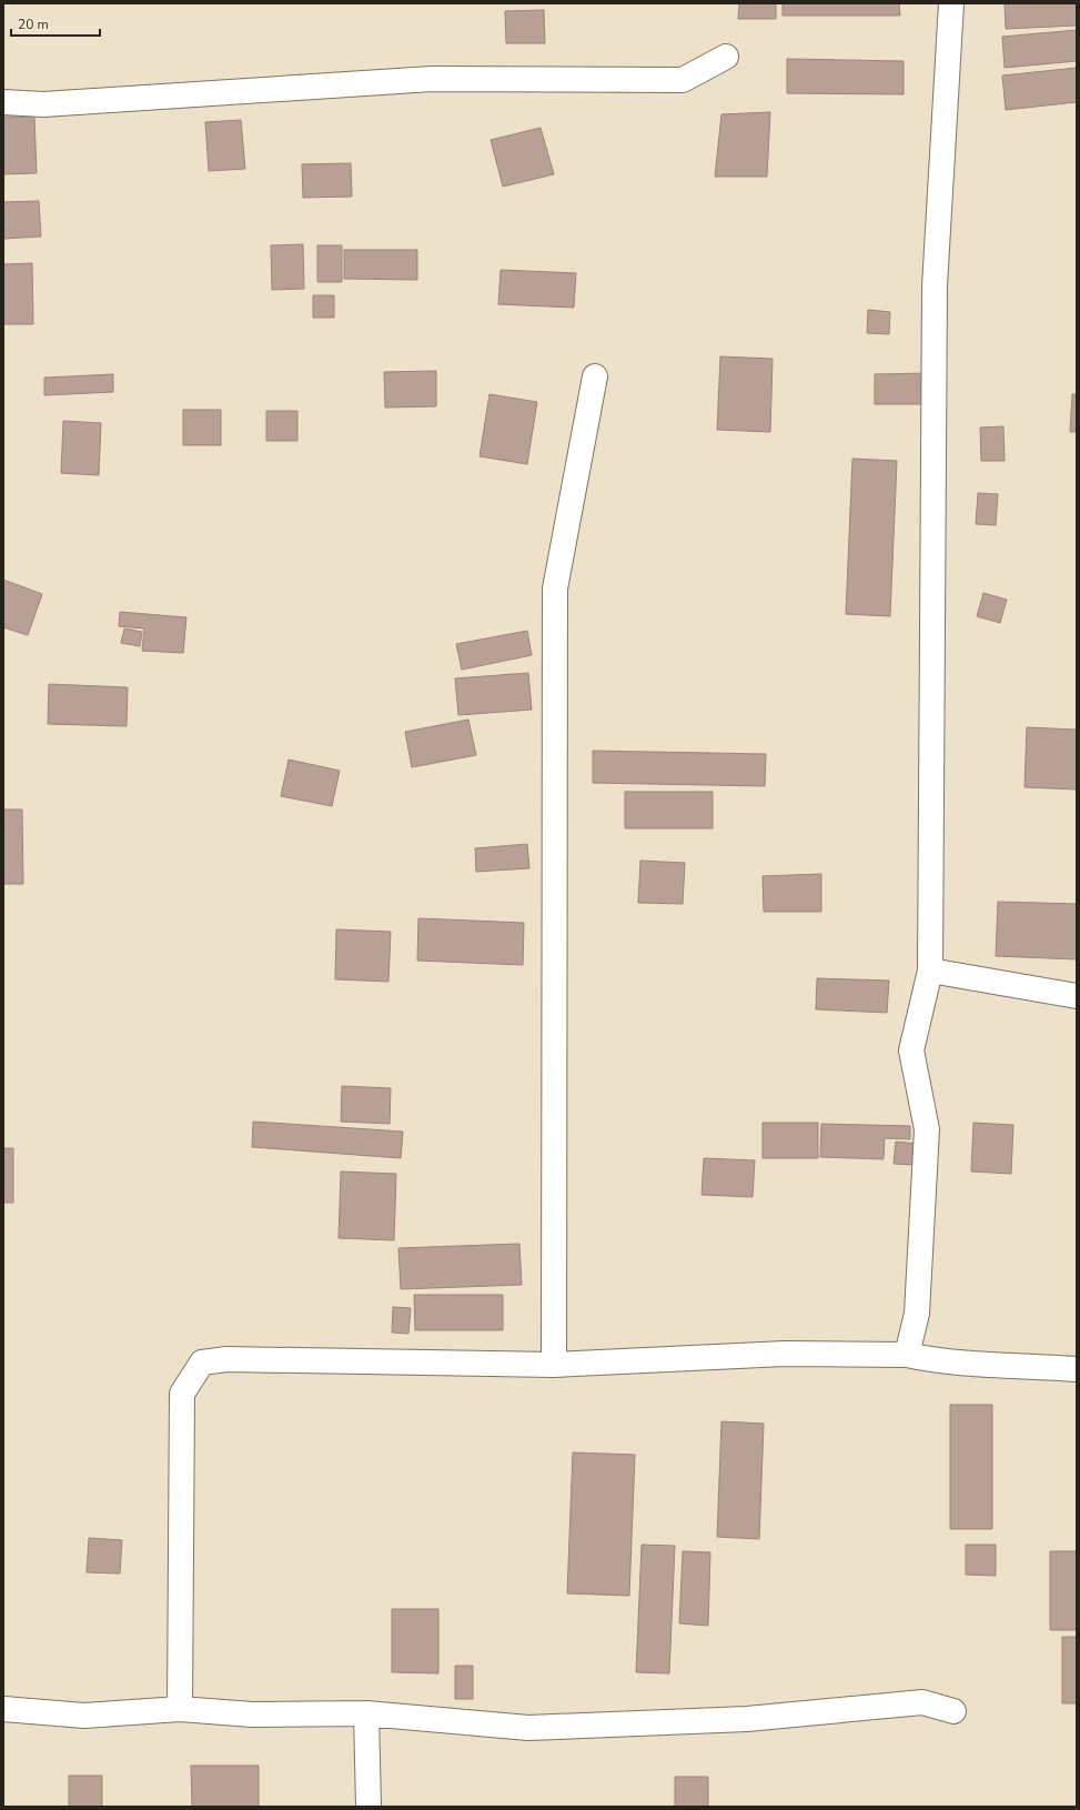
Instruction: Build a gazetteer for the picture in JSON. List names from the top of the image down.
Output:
{
  "scale_bar": "20 m"
}
